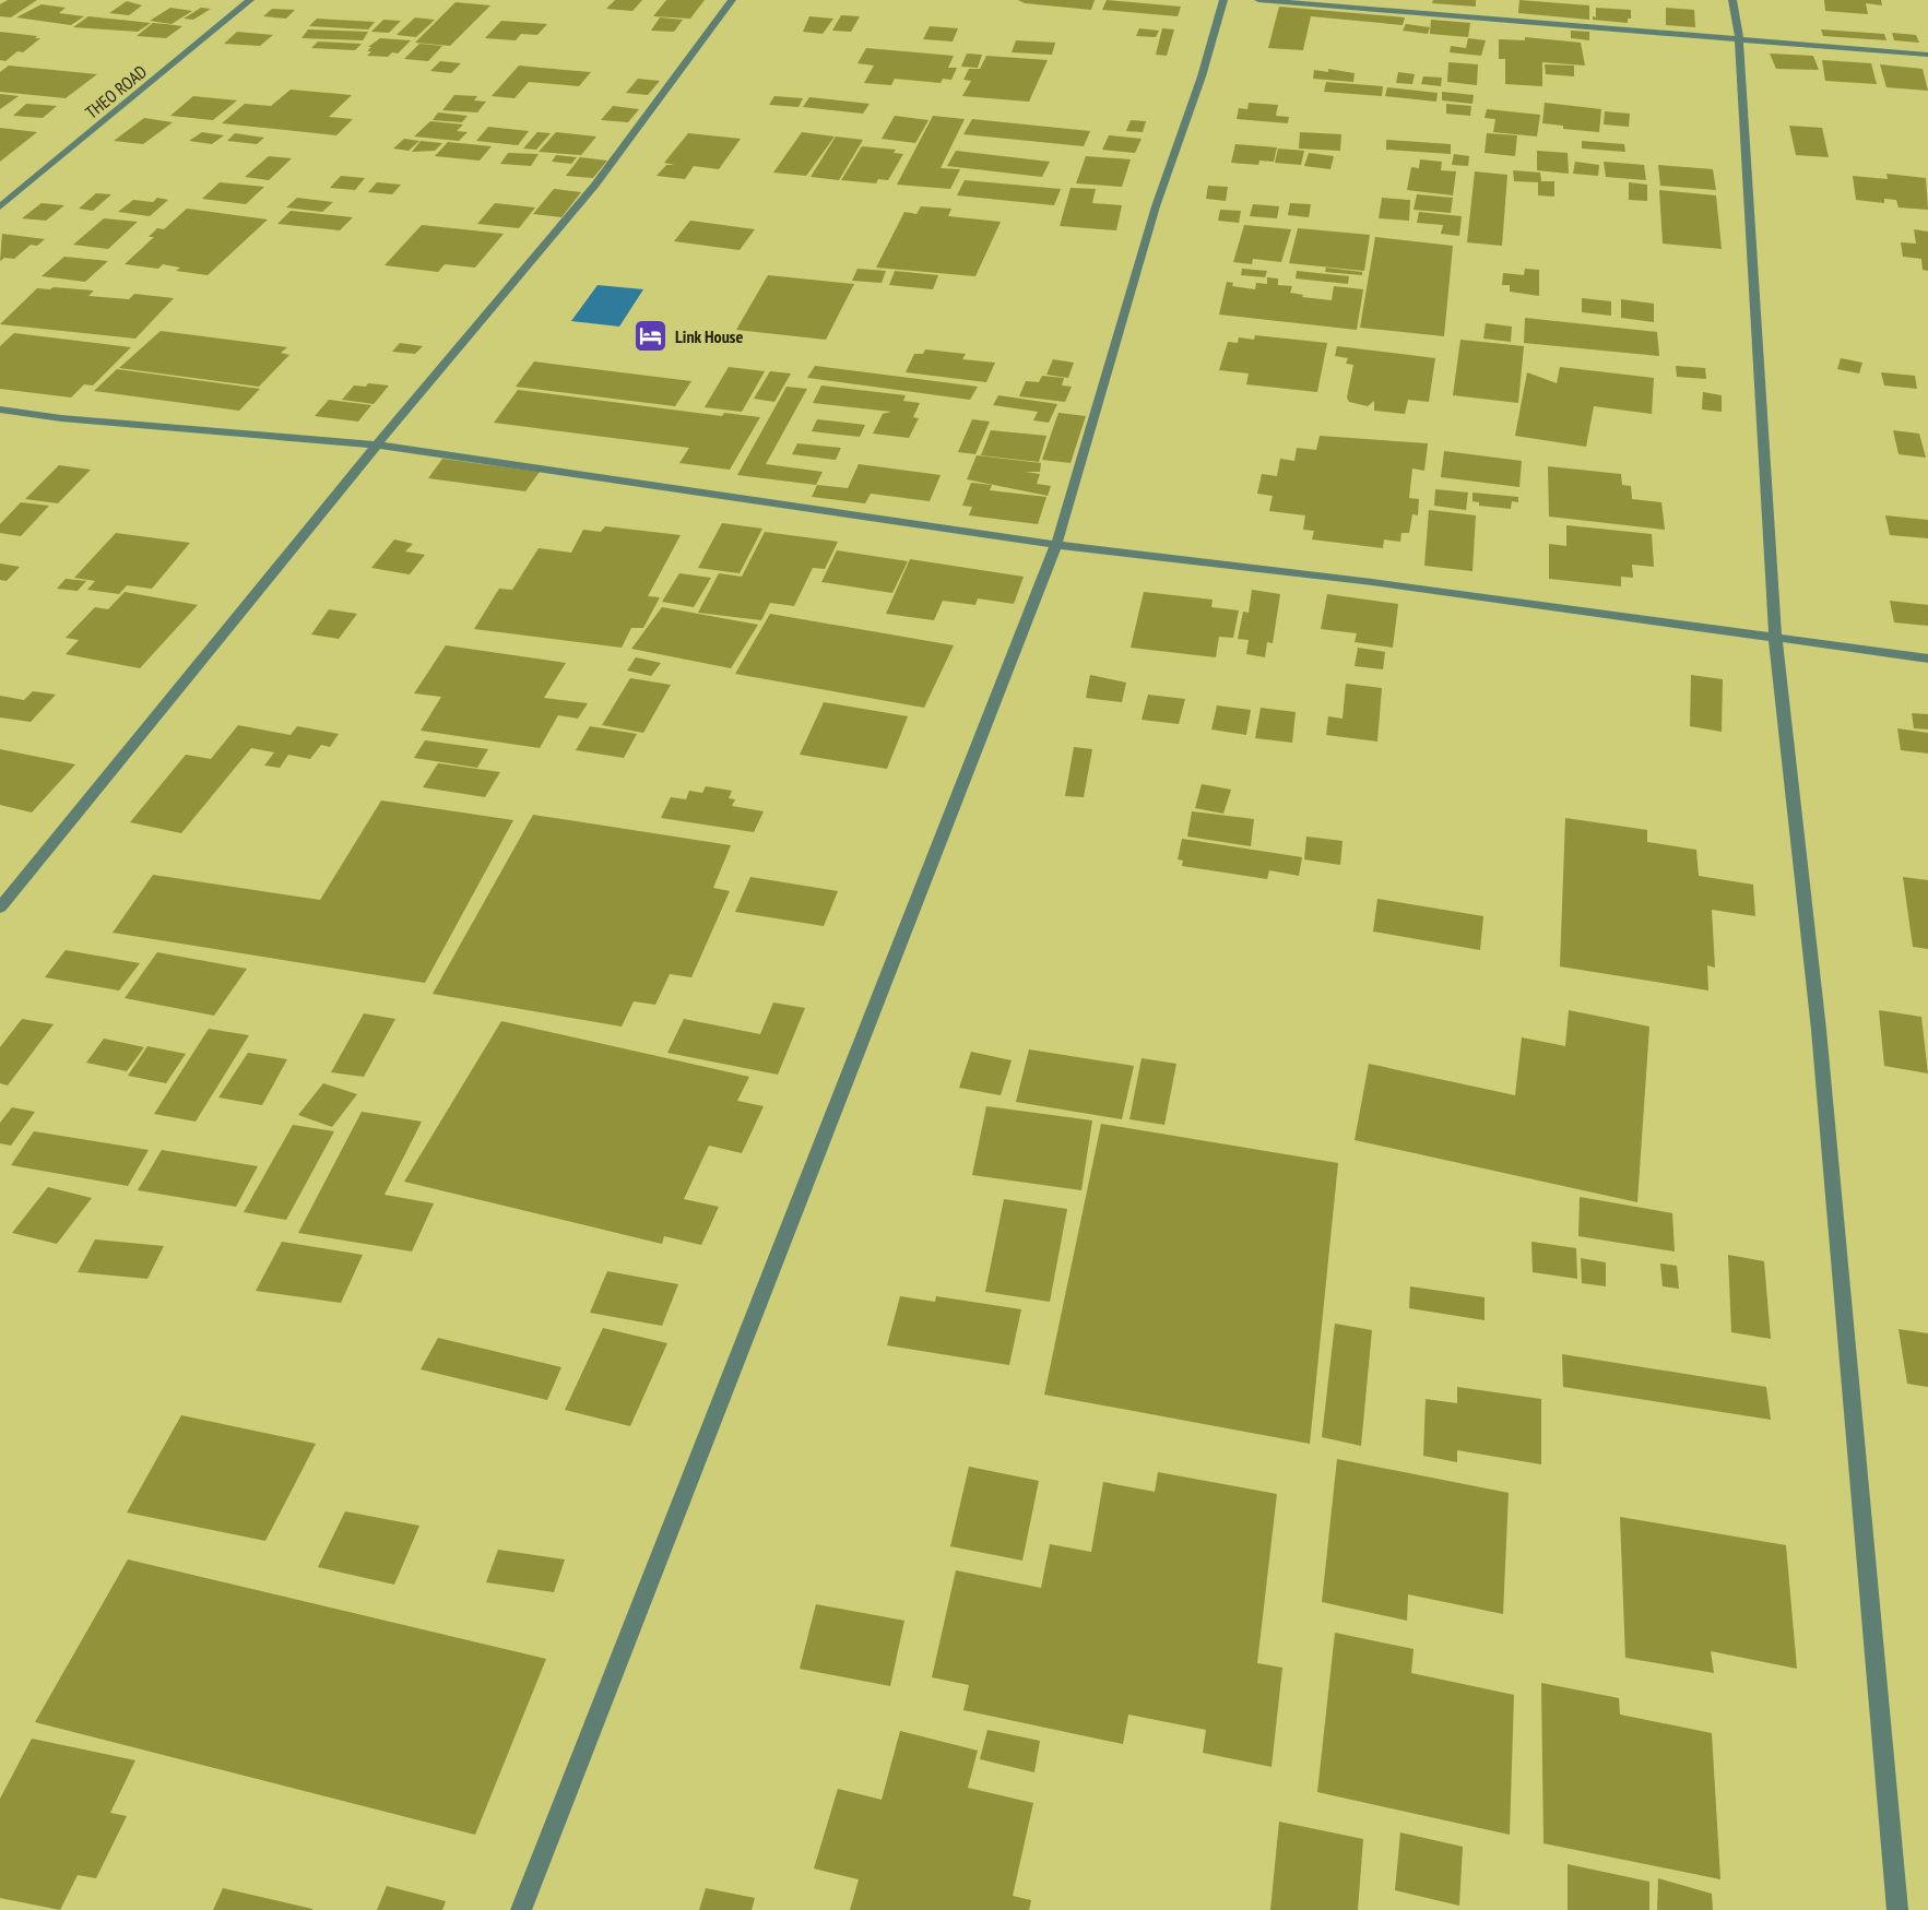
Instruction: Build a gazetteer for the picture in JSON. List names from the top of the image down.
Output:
{
  "streets": {
    "street": ["THEO ROAD"]
  },
  "places": {
    "hotel": ["Link House"]
  }
}
